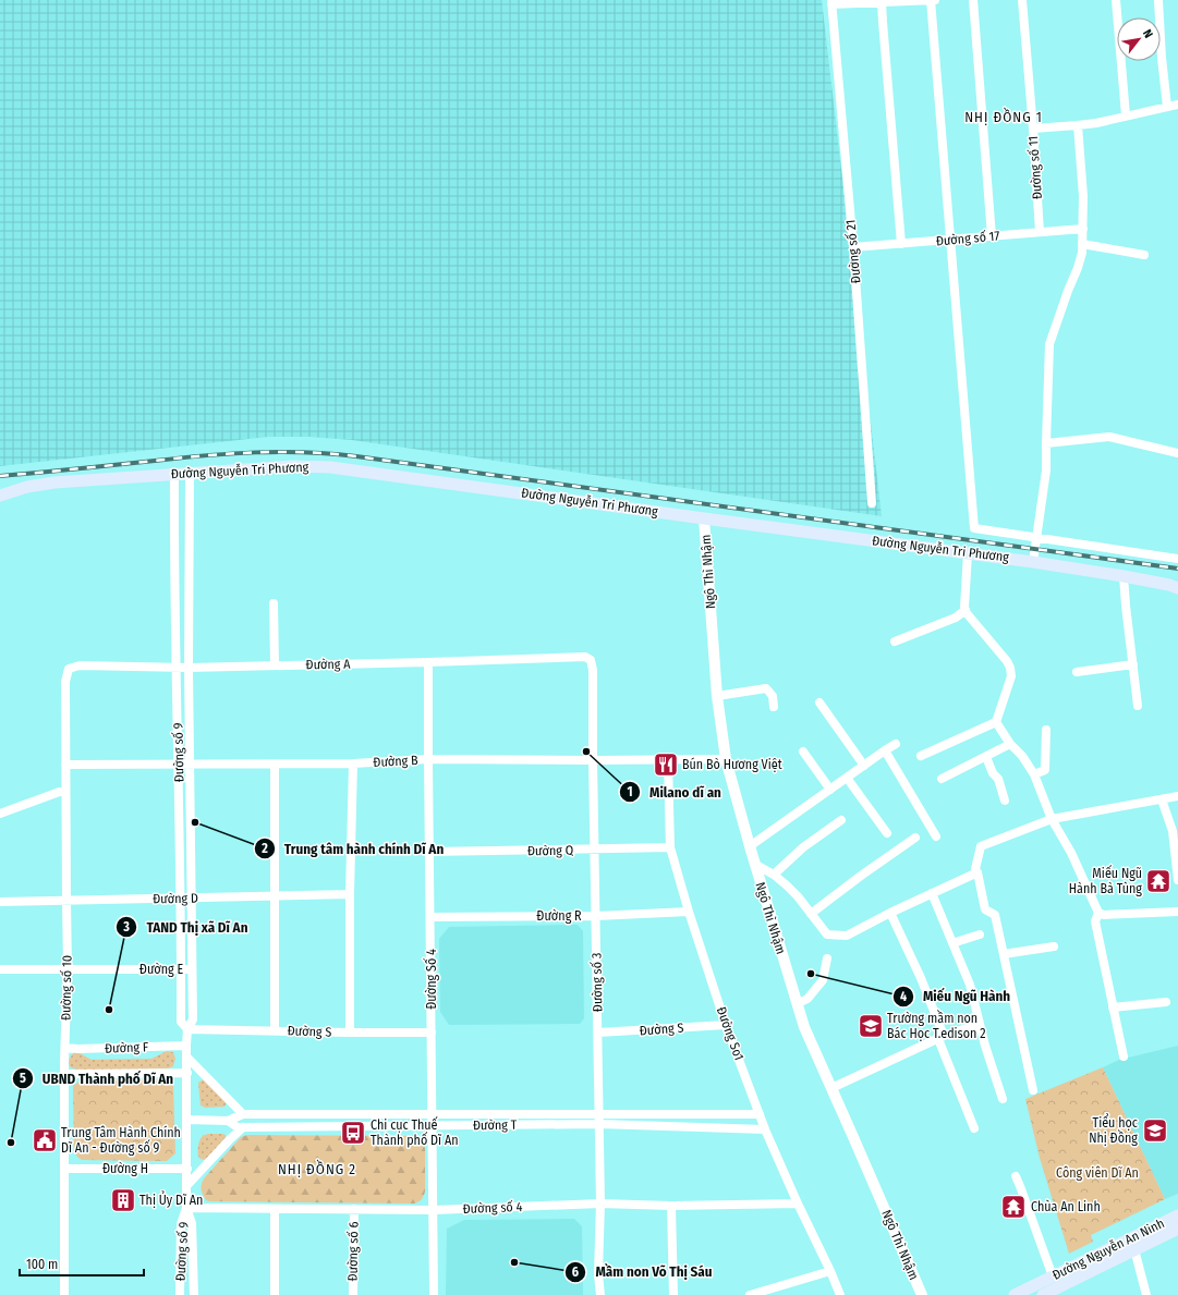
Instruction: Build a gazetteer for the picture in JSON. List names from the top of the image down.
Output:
{
  "streets": {
    "main road": ["Đường Nguyễn Tri Phương", "Đường Nguyễn An Ninh"],
    "street": [
      "Đường số 11",
      "Đường số 17",
      "Đường số 21",
      "Ngô Thì Nhậm",
      "Đường A",
      "Đường số 9",
      "Đường B",
      "Đường Q",
      "Đường D",
      "Đường R",
      "Đường E",
      "Đường Số 4",
      "Đường số 3",
      "Đường số 10",
      "Đường S",
      "Đường So1",
      "Đường F",
      "Đường T",
      "Đường H",
      "Đường số 4",
      "Đường số 6"
    ]
  },
  "crossings": [
    ["Đường số 11", "Đường số 17"],
    ["Đường số 17", "Đường số 21"],
    ["Đường Nguyễn Tri Phương", "Ngô Thì Nhậm"],
    ["Đường Nguyễn Tri Phương", "Đường số 9"],
    ["Ngô Thì Nhậm", "Đường B"],
    ["Đường A", "Đường số 9"],
    ["Đường A", "Đường Số 4"],
    ["Đường A", "Đường số 3"],
    ["Đường A", "Đường số 10"],
    ["Đường số 9", "Đường B"],
    ["Đường số 9", "Đường D"],
    ["Đường số 9", "Đường E"],
    ["Đường số 9", "Đường S"],
    ["Đường số 9", "Đường F"],
    ["Đường số 9", "Đường T"],
    ["Đường số 9", "Đường H"],
    ["Đường số 9", "Đường số 4"],
    ["Đường B", "Đường Số 4"],
    ["Đường B", "Đường số 3"],
    ["Đường B", "Đường số 10"],
    ["Đường B", "Đường So1"],
    ["Đường Q", "Đường Số 4"],
    ["Đường Q", "Đường số 3"],
    ["Đường Q", "Đường So1"],
    ["Đường D", "Đường số 10"],
    ["Đường R", "Đường Số 4"],
    ["Đường R", "Đường số 3"],
    ["Đường R", "Đường So1"],
    ["Đường E", "Đường số 10"],
    ["Đường Số 4", "Đường S"],
    ["Đường Số 4", "Đường T"],
    ["Đường Số 4", "Đường số 4"],
    ["Đường số 3", "Đường S"],
    ["Đường số 3", "Đường T"],
    ["Đường số 3", "Đường số 4"],
    ["Đường số 10", "Đường F"],
    ["Đường số 10", "Đường H"],
    ["Đường S", "Đường So1"],
    ["Đường So1", "Đường T"],
    ["Đường So1", "Đường số 4"],
    ["Đường số 4", "Đường số 6"]
  ],
  "districts": ["NHỊ ĐỒNG 1", "NHỊ ĐỒNG 2"],
  "parks": ["Công viên Dĩ An"],
  "places": {
    "other": [
      "Milano dĩ an",
      "Trung tâm hành chính Dĩ An",
      "Miếu Ngũ Hành",
      "TAND Thị xã Dĩ An",
      "UBND Thành phố Dĩ An",
      "Mầm non Võ Thị Sáu"
    ],
    "restaurant": ["Bún Bò Hương Việt"],
    "temple": ["Miếu Ngũ Hành Bà Tùng", "Chùa An Linh"],
    "school or university": ["Trường mầm non Bác Học T.edison 2", "Tiểu học Nhị Đồng"],
    "bus stop": ["Chi cục Thuế Thành phố Dĩ An"],
    "public building": ["Trung Tâm Hành Chính Dĩ An - Đường số 9"],
    "building": ["Thị Ủy Dĩ An"]
  },
  "scale_bar": "100 m",
  "north": "top right"
}
